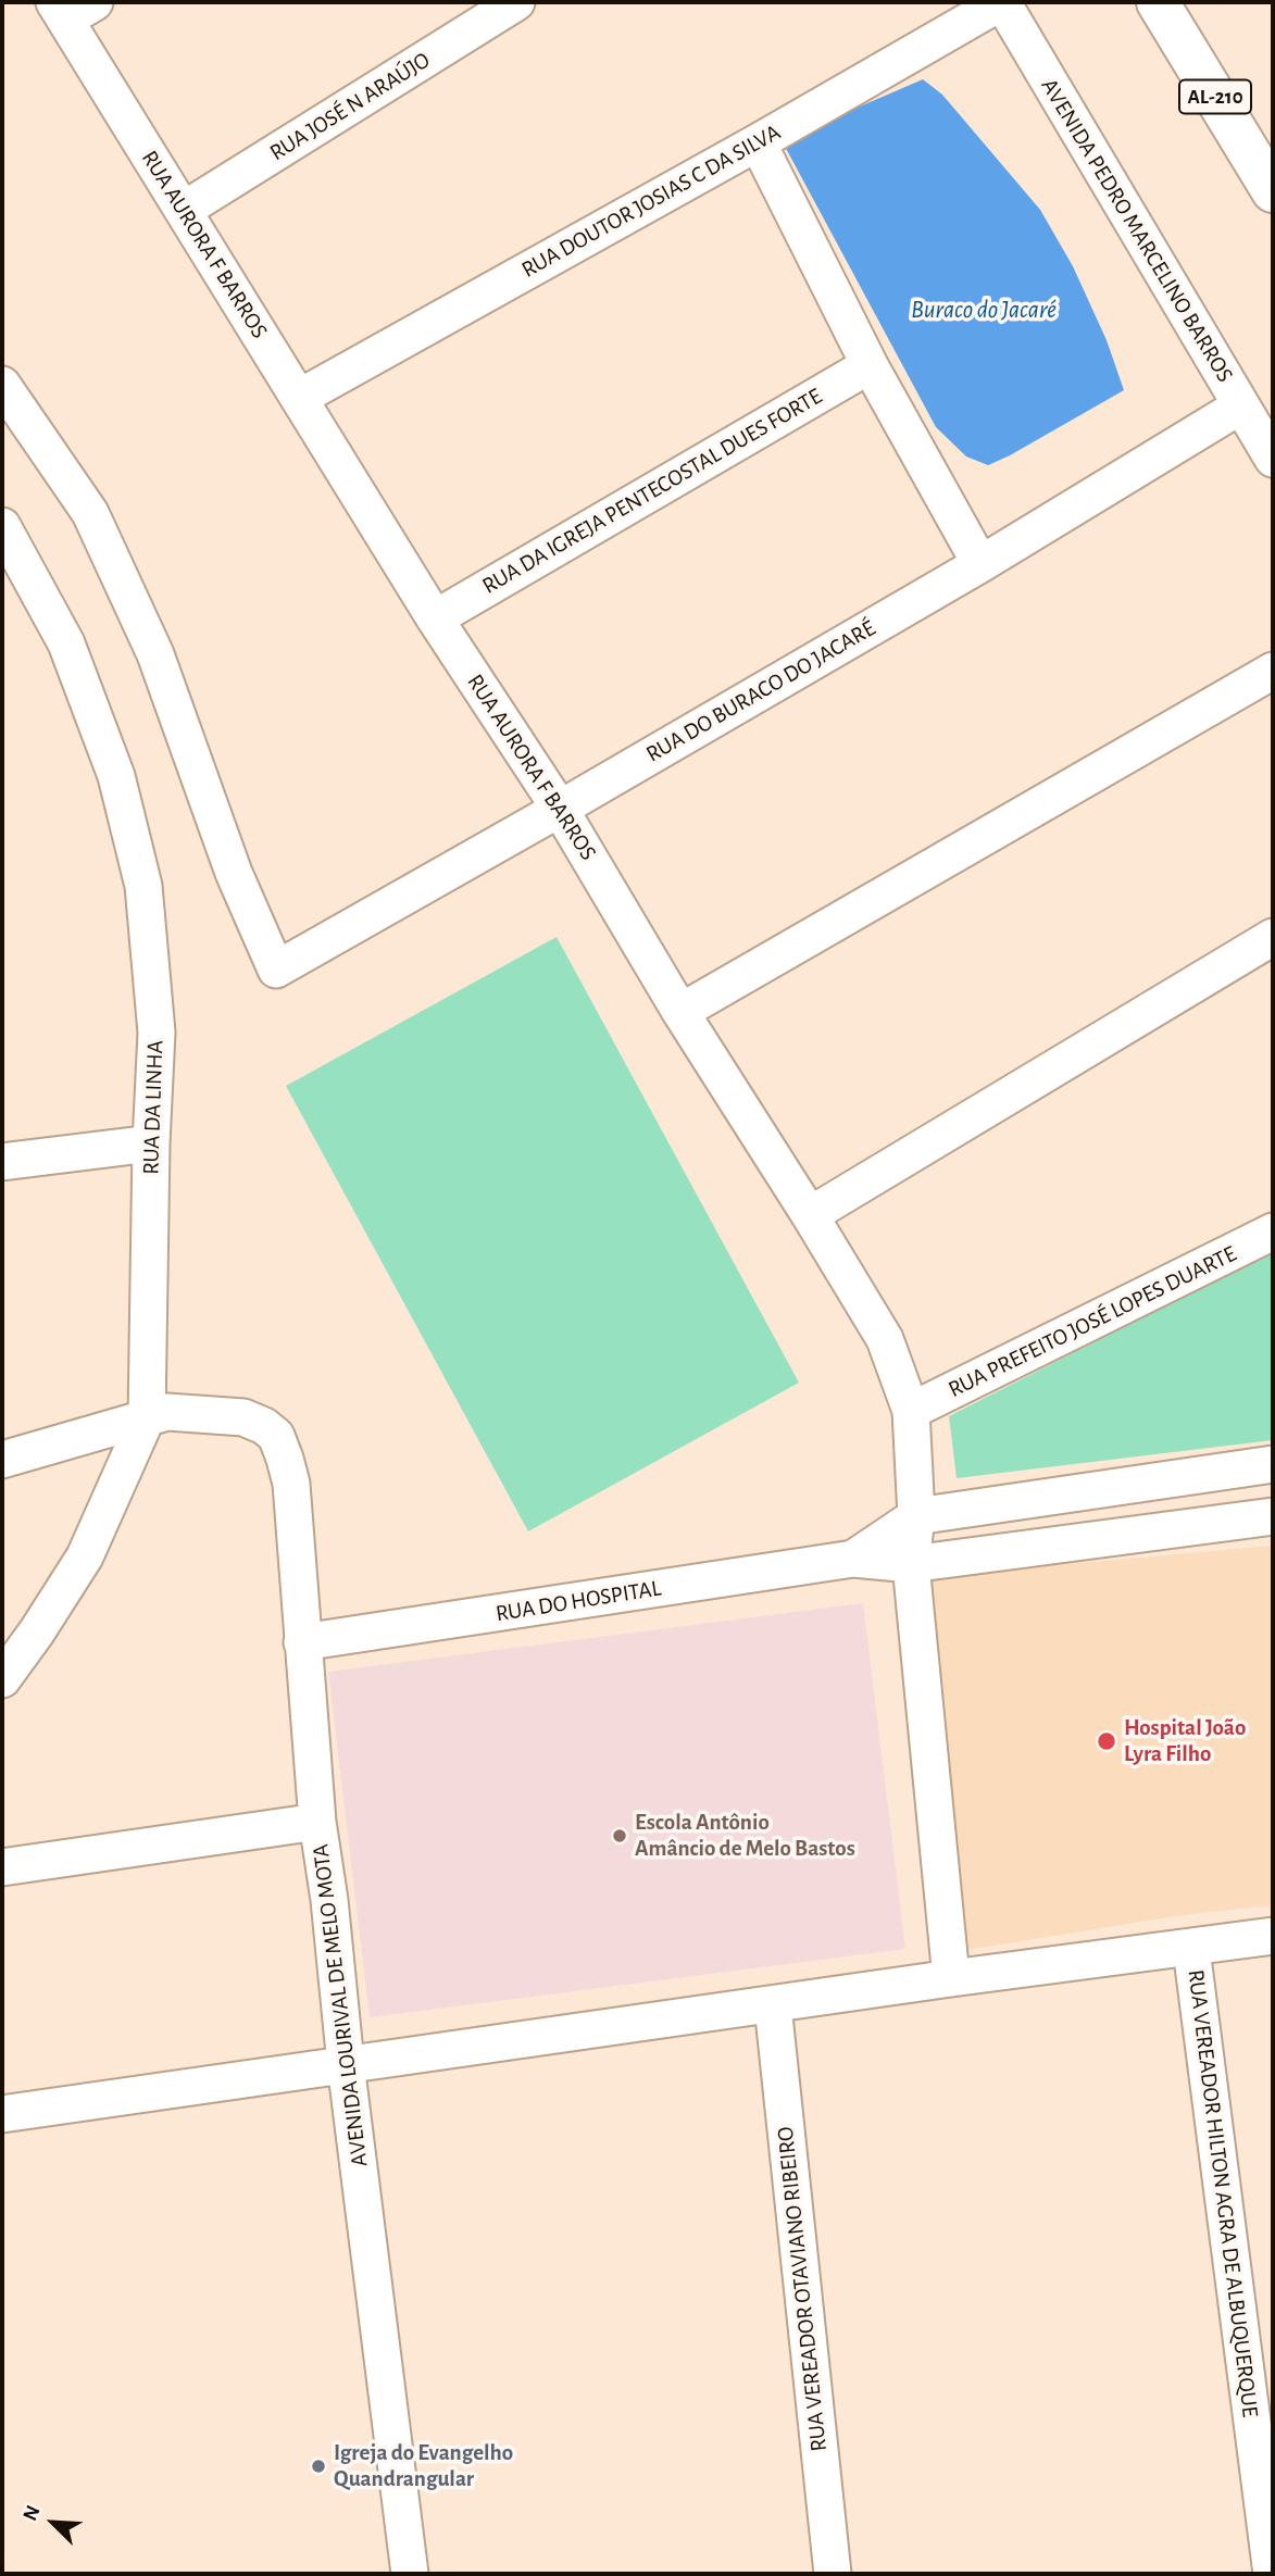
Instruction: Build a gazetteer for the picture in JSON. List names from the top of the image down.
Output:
{
  "streets": {
    "main road": ["AL-210"],
    "street": [
      "RUA JOSÉ N ARAÚJO",
      "RUA DOUTOR JOSIAS C DA SILVA",
      "AVENIDA PEDRO MARCELINO BARROS",
      "RUA AURORA F BARROS",
      "RUA DA IGREJA PENTECOSTAL DUES FORTE",
      "RUA DO BURACO DO JACARÉ",
      "RUA DA LINHA",
      "RUA PREFEITO JOSÉ LOPES DUARTE",
      "RUA DO HOSPITAL",
      "AVENIDA LOURIVAL DE MELO MOTA",
      "RUA VEREADOR HILTON AGRA DE ALBUQUERQUE",
      "RUA VEREADOR OTAVIANO RIBEIRO"
    ]
  },
  "crossings": [
    ["RUA JOSÉ N ARAÚJO", "RUA AURORA F BARROS"],
    ["RUA DOUTOR JOSIAS C DA SILVA", "AVENIDA PEDRO MARCELINO BARROS"],
    ["RUA DOUTOR JOSIAS C DA SILVA", "RUA AURORA F BARROS"],
    ["AVENIDA PEDRO MARCELINO BARROS", "RUA DO BURACO DO JACARÉ"],
    ["RUA AURORA F BARROS", "RUA DA IGREJA PENTECOSTAL DUES FORTE"],
    ["RUA AURORA F BARROS", "RUA DO BURACO DO JACARÉ"],
    ["RUA AURORA F BARROS", "RUA PREFEITO JOSÉ LOPES DUARTE"],
    ["RUA AURORA F BARROS", "RUA DO HOSPITAL"],
    ["RUA DA LINHA", "AVENIDA LOURIVAL DE MELO MOTA"],
    ["RUA DO HOSPITAL", "AVENIDA LOURIVAL DE MELO MOTA"]
  ],
  "water": ["Buraco do Jacaré"],
  "places": ["Hospital João Lyra Filho", "Escola Antônio Amâncio de Melo Bastos", "Igreja do Evangelho Quandrangular"],
  "north": "top left"
}
